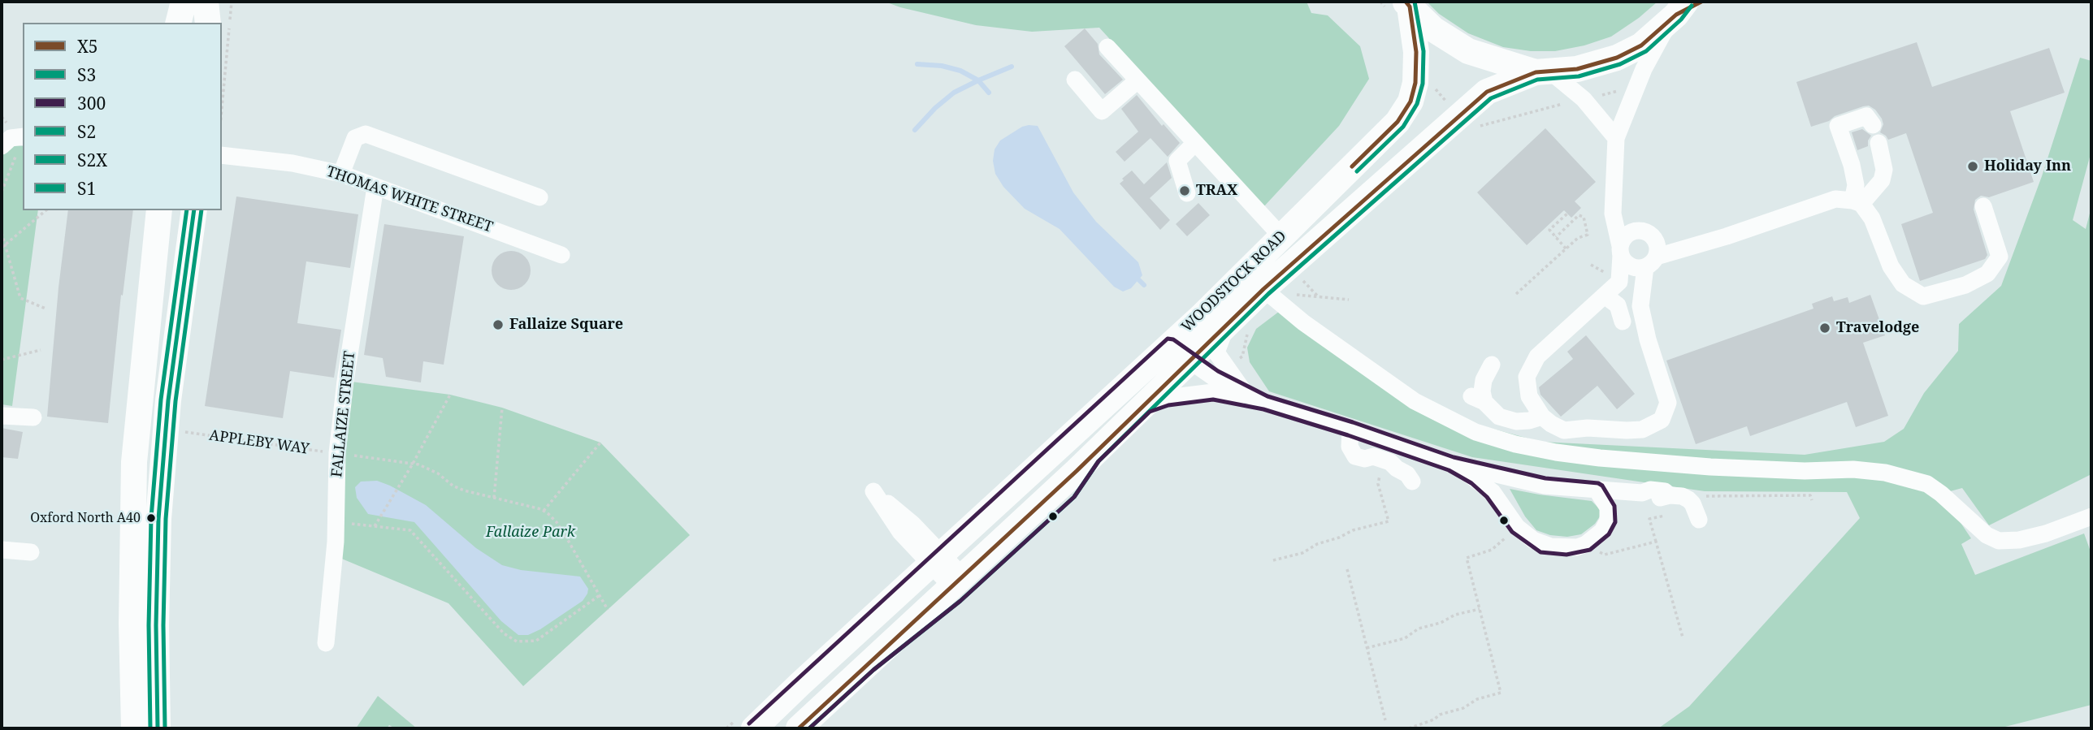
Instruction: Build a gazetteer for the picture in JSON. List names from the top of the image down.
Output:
{
  "streets": {
    "highway": ["WOODSTOCK ROAD"],
    "street": ["THOMAS WHITE STREET", "FALLAIZE STREET"],
    "path": ["APPLEBY WAY"]
  },
  "crossings": [
    ["THOMAS WHITE STREET", "FALLAIZE STREET"],
    ["FALLAIZE STREET", "APPLEBY WAY"]
  ],
  "parks": ["Fallaize Park"],
  "places": [
    "Holiday Inn",
    "TRAX",
    "Fallaize Square",
    "Travelodge",
    "Oxford North A40"
  ],
  "lines": [
    "transit line X5",
    "transit line S3",
    "transit line S2",
    "transit line S2X",
    "transit line S1",
    "transit line 300"
  ],
  "legend": [
    "X5",
    "S3",
    "300",
    "S2",
    "S2X",
    "S1"
  ]
}
